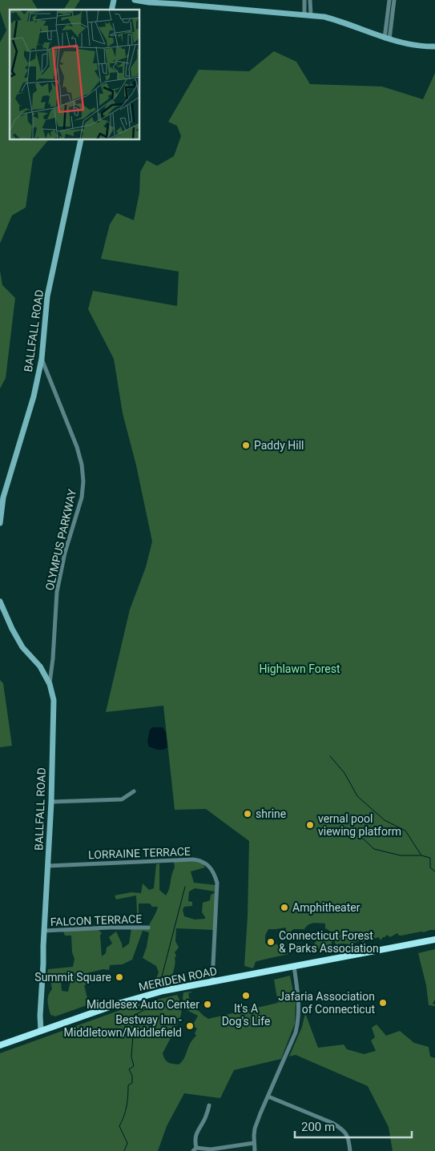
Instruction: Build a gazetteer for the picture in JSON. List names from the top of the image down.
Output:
{
  "streets": {
    "highway": ["MERIDEN ROAD"],
    "main road": ["BALLFALL ROAD"],
    "street": ["OLYMPUS PARKWAY", "LORRAINE TERRACE", "FALCON TERRACE"]
  },
  "crossings": [
    ["BALLFALL ROAD", "OLYMPUS PARKWAY"],
    ["BALLFALL ROAD", "LORRAINE TERRACE"],
    ["BALLFALL ROAD", "FALCON TERRACE"],
    ["BALLFALL ROAD", "MERIDEN ROAD"],
    ["LORRAINE TERRACE", "MERIDEN ROAD"]
  ],
  "parks": ["Highlawn Forest"],
  "places": [
    "Paddy Hill",
    "shrine",
    "vernal pool viewing platform",
    "Amphitheater",
    "Connecticut Forest & Parks Association",
    "Summit Square",
    "It's A Dog's Life",
    "Jafaria Association of Connecticut",
    "Middlesex Auto Center",
    "Bestway Inn - Middletown/Middlefield"
  ],
  "scale_bar": "200 m"
}
